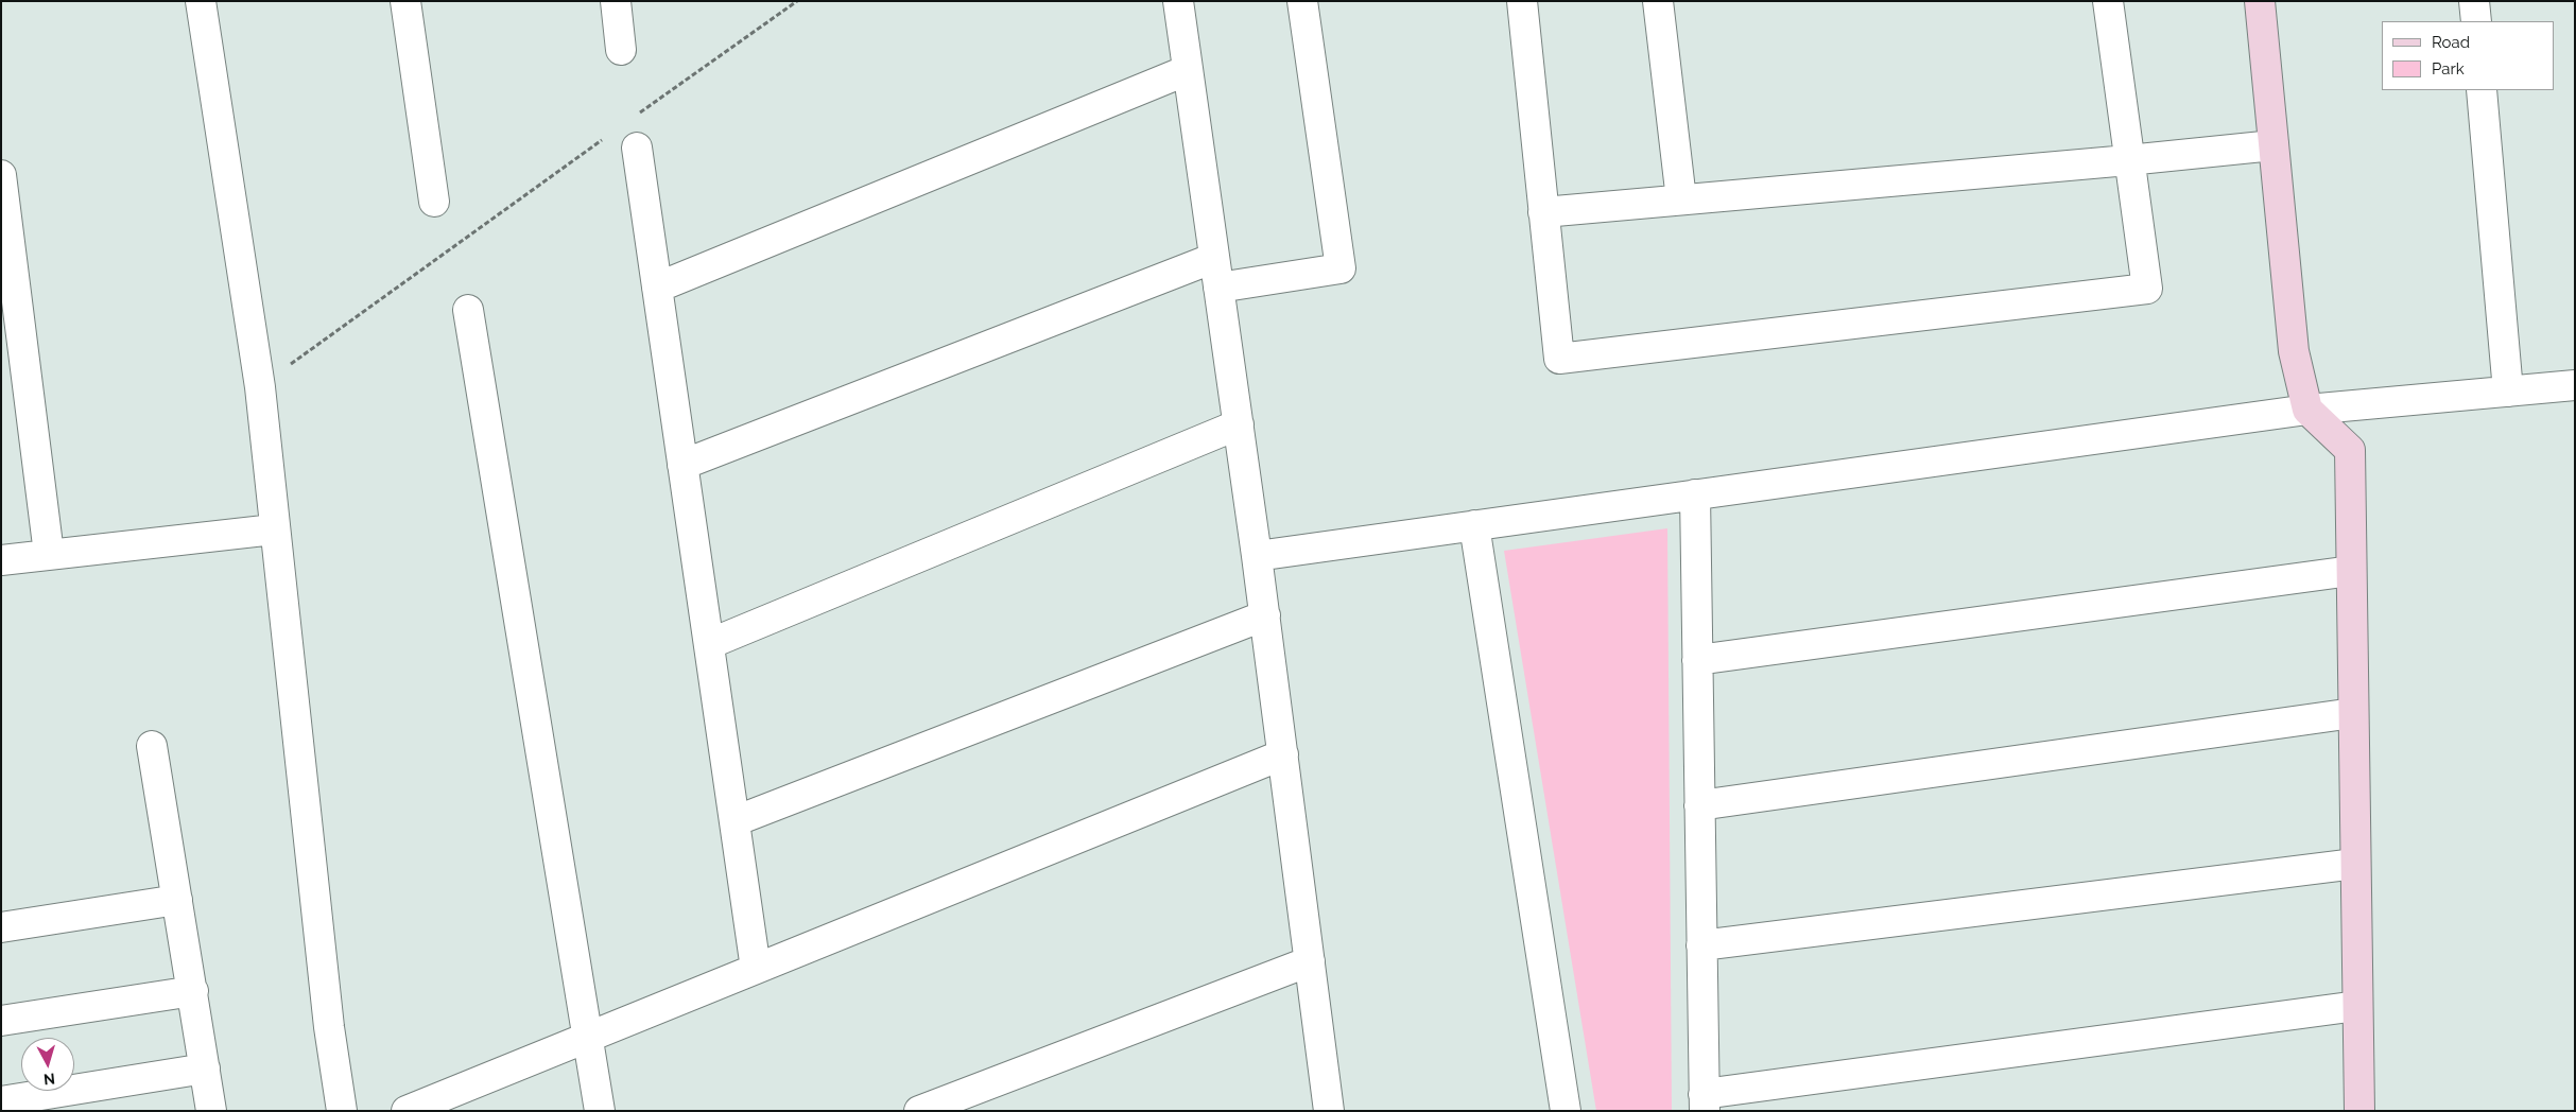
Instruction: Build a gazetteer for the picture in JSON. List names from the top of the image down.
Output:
{
  "legend": ["Road", "Park"],
  "north": "bottom"
}
